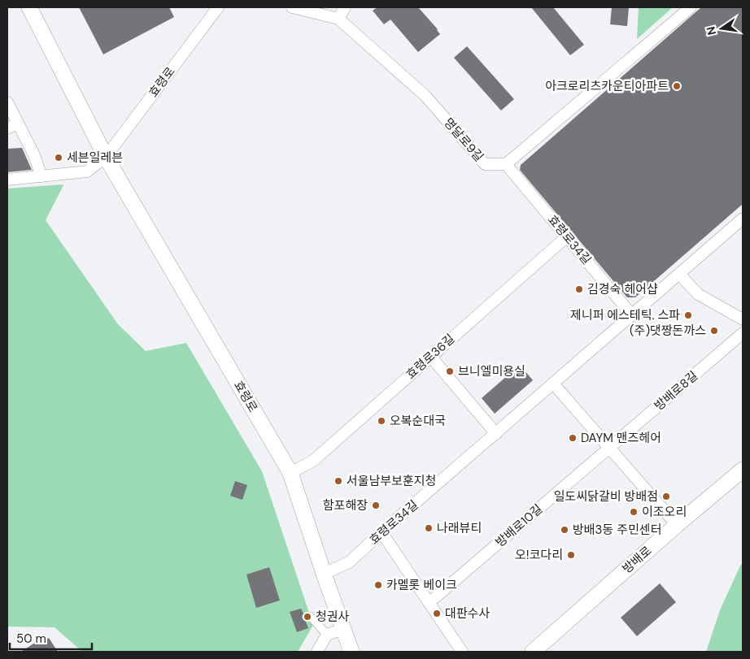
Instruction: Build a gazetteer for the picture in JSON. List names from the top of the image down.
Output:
{
  "streets": {
    "main road": ["효령로", "방배로"],
    "street": [
      "명달로9길",
      "효령로34길",
      "효령로36길",
      "방배로8길",
      "방배로10길"
    ]
  },
  "crossings": [
    ["효령로", "효령로34길"],
    ["효령로", "효령로36길"],
    ["명달로9길", "효령로34길"],
    ["효령로34길", "효령로36길"],
    ["방배로8길", "방배로10길"]
  ],
  "places": [
    "아크로리츠카운티아파트",
    "세븐일레븐",
    "김경숙 헤어샵",
    "제니퍼 에스테틱. 스파",
    "(주)댓짱돈까스",
    "브니엘미용실",
    "오복순대국",
    "DAYM 맨즈헤어",
    "서울남부보훈지청",
    "일도씨닭갈비 방배점",
    "함포해장",
    "이조오리",
    "나래뷰티",
    "방배3동 주민센터",
    "오!코다리",
    "카멜롯 베이크",
    "대판수사",
    "청권사"
  ],
  "scale_bar": "50 m",
  "north": "left"
}
